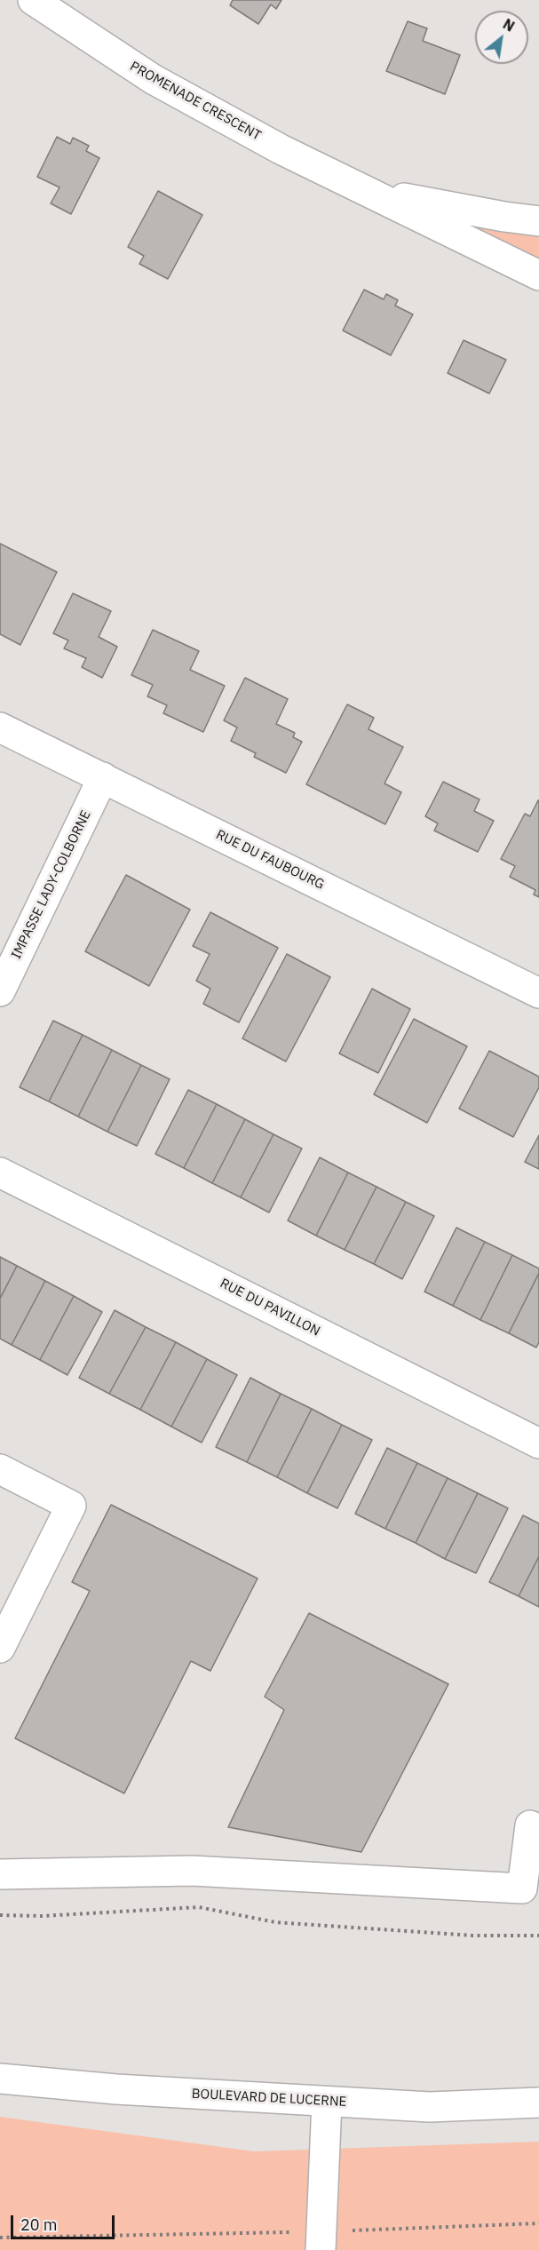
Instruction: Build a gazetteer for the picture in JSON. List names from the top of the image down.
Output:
{
  "streets": {
    "street": [
      "PROMENADE CRESCENT",
      "RUE DU FAUBOURG",
      "IMPASSE LADY-COLBORNE",
      "RUE DU PAVILLON",
      "BOULEVARD DE LUCERNE"
    ]
  },
  "crossings": [
    ["RUE DU FAUBOURG", "IMPASSE LADY-COLBORNE"]
  ],
  "scale_bar": "20 m",
  "north": "top right"
}
